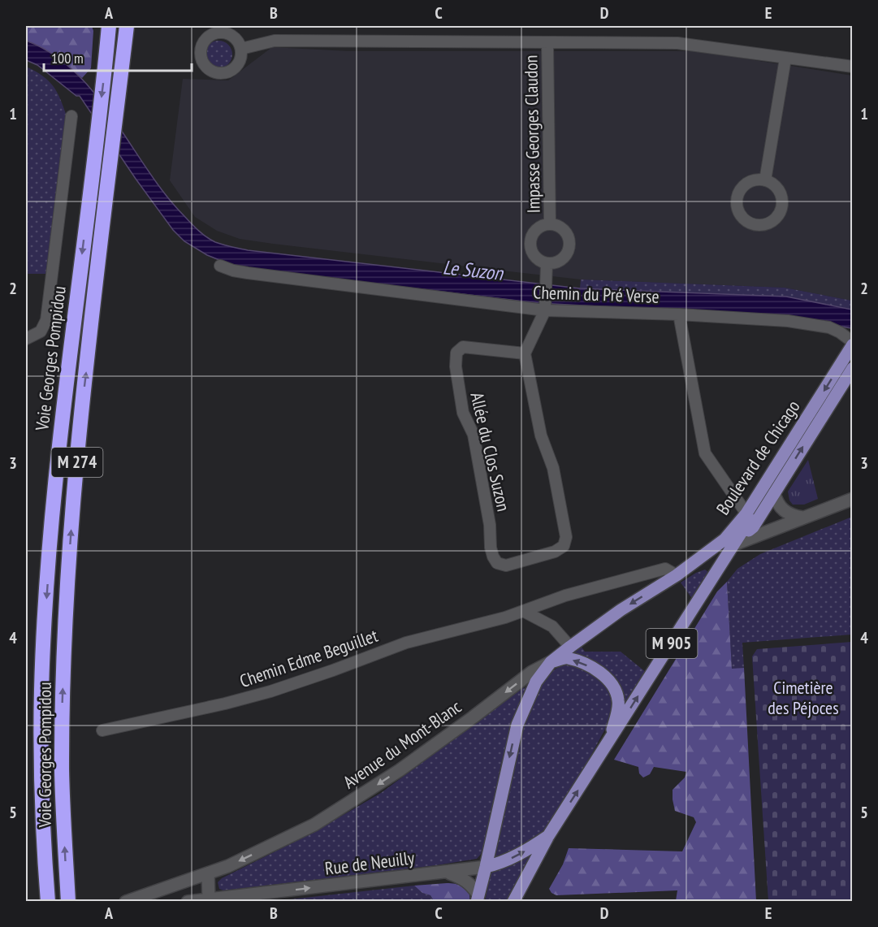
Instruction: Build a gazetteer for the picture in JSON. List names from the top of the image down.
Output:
{
  "streets": {
    "highway": ["Voie Georges Pompidou", "M 274"],
    "main road": [
      "Boulevard de Chicago",
      "M 905",
      "Avenue du Mont-Blanc",
      "Rue de Neuilly"
    ],
    "street": [
      "Impasse Georges Claudon",
      "Chemin du Pré Verse",
      "Allée du Clos Suzon",
      "Chemin Edme Beguillet"
    ]
  },
  "crossings": [
    ["Chemin du Pré Verse", "Boulevard de Chicago"],
    ["Boulevard de Chicago", "Chemin Edme Beguillet"],
    ["Boulevard de Chicago", "Avenue du Mont-Blanc"],
    ["Boulevard de Chicago", "Rue de Neuilly"],
    ["Chemin Edme Beguillet", "Avenue du Mont-Blanc"]
  ],
  "one_way": ["Avenue du Mont-Blanc", "Rue de Neuilly"],
  "water": ["Le Suzon"],
  "parks": ["Cimetière des Péjoces"],
  "scale_bar": "100 m",
  "grid": {
    "columns": [
      "A",
      "B",
      "C",
      "D",
      "E"
    ],
    "rows": [
      "1",
      "2",
      "3",
      "4",
      "5"
    ]
  }
}
